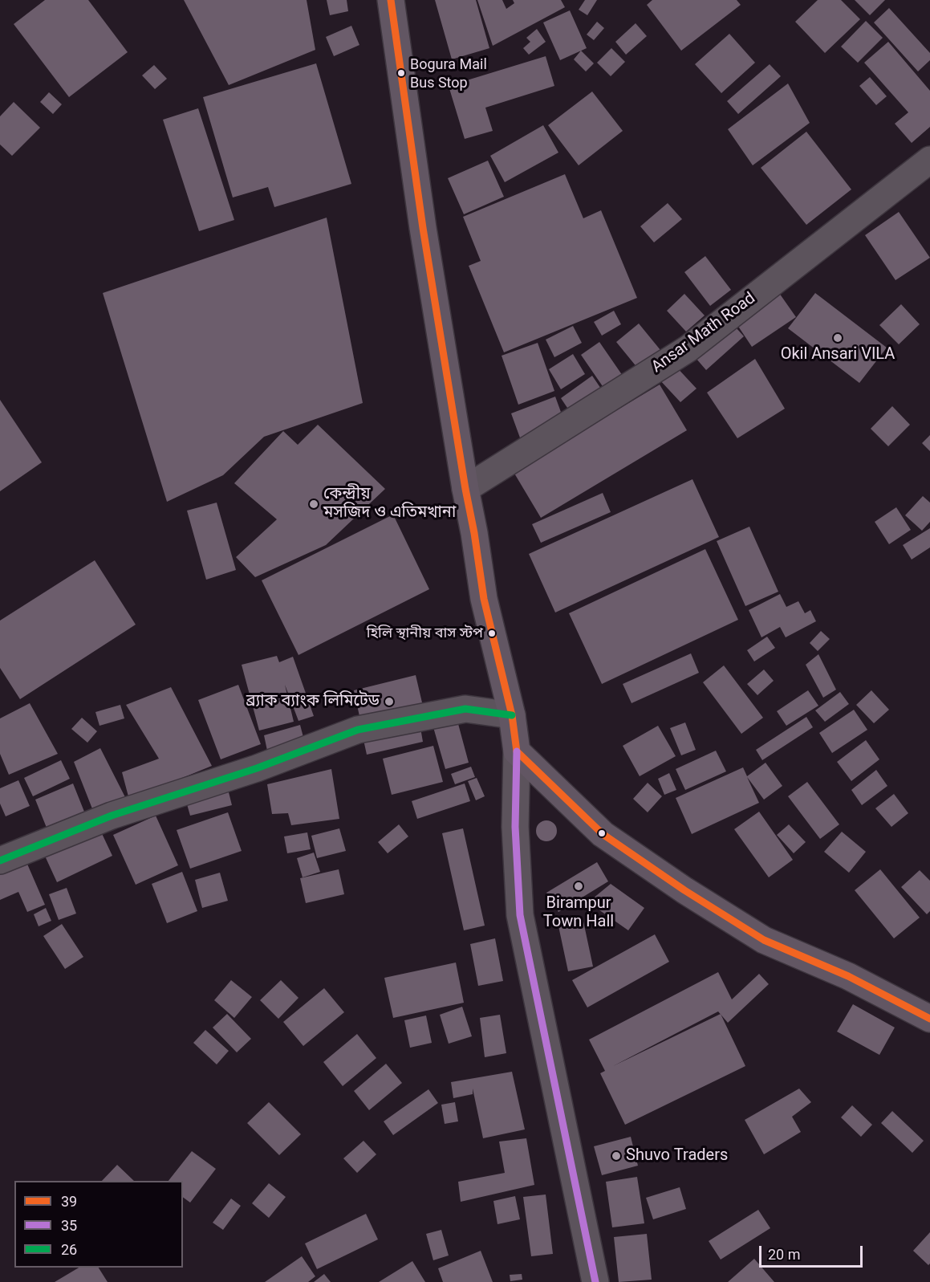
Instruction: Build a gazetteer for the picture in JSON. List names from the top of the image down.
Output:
{
  "streets": {
    "street": ["Ansar Math Road"]
  },
  "places": [
    "Bogura Mail Bus Stop",
    "Okil Ansari VILA",
    "কেন্দ্রীয় মসজিদ ও এতিমখানা",
    "হিলি স্থানীয় বাস স্টপ",
    "ব্র্যাক ব্যাংক লিমিটেড",
    "Birampur Town Hall",
    "Shuvo Traders"
  ],
  "lines": ["transit line 39", "transit line 26", "transit line 35"],
  "legend": ["39", "35", "26"],
  "scale_bar": "20 m"
}
